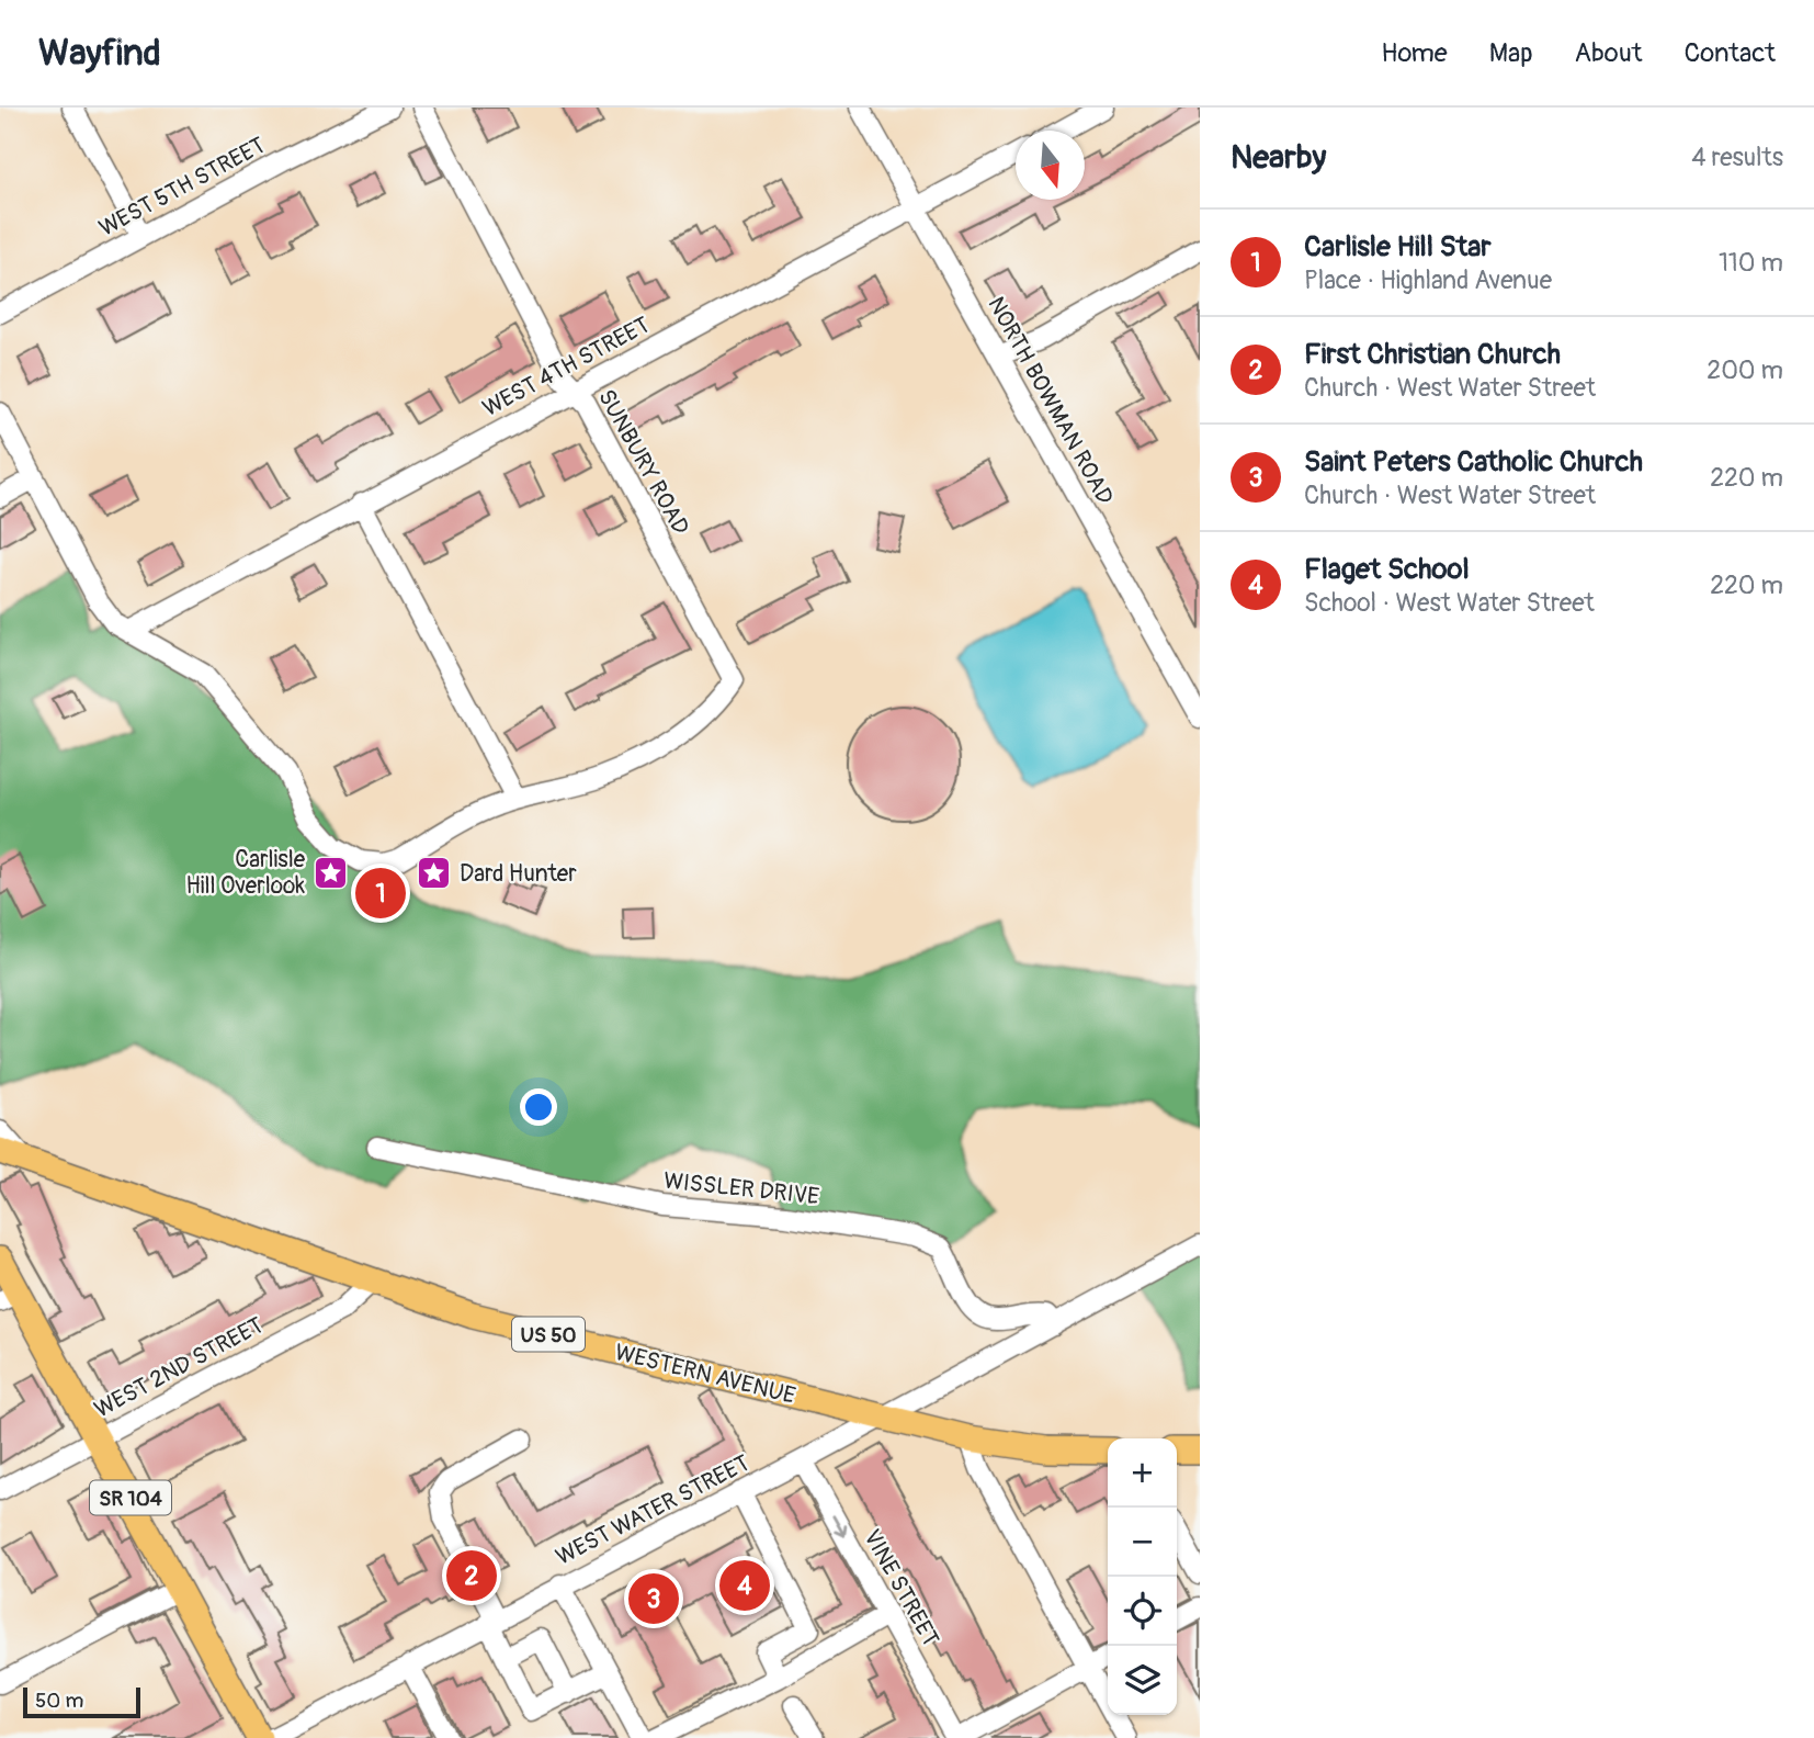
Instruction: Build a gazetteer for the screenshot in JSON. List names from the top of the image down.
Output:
{
  "streets": {
    "main road": ["US 50", "WESTERN AVENUE", "SR 104"],
    "street": [
      "WEST 5TH STREET",
      "WEST 4TH STREET",
      "NORTH BOWMAN ROAD",
      "SUNBURY ROAD",
      "WISSLER DRIVE",
      "WEST 2ND STREET",
      "WEST WATER STREET",
      "VINE STREET"
    ]
  },
  "crossings": [
    ["WEST 4TH STREET", "NORTH BOWMAN ROAD"],
    ["WEST 4TH STREET", "SUNBURY ROAD"],
    ["WISSLER DRIVE", "WEST WATER STREET"],
    ["WEST 2ND STREET", "WESTERN AVENUE"],
    ["WEST 2ND STREET", "SR 104"],
    ["WESTERN AVENUE", "WEST WATER STREET"],
    ["WEST WATER STREET", "VINE STREET"]
  ],
  "places": {
    "place": ["Carlisle Hill Overlook", "Dard Hunter"]
  },
  "scale_bar": "50 m",
  "north": "bottom",
  "page": {
    "header": "Wayfind",
    "nav": [
      "Home",
      "Map",
      "About",
      "Contact"
    ],
    "heading": ["Nearby", "4 results"],
    "list": [
      {
        "mark": "1",
        "name": "Carlisle Hill Star",
        "note": "Place · Highland Avenue",
        "value": "110 m"
      },
      {
        "mark": "2",
        "name": "First Christian Church",
        "note": "Church · West Water Street",
        "value": "200 m"
      },
      {
        "mark": "3",
        "name": "Saint Peters Catholic Church",
        "note": "Church · West Water Street",
        "value": "220 m"
      },
      {
        "mark": "4",
        "name": "Flaget School",
        "note": "School · West Water Street",
        "value": "220 m"
      }
    ],
    "pins": [
      "1",
      "2",
      "4",
      "3"
    ],
    "map_buttons": ["+", "−"],
    "scale": "50 m"
  }
}
